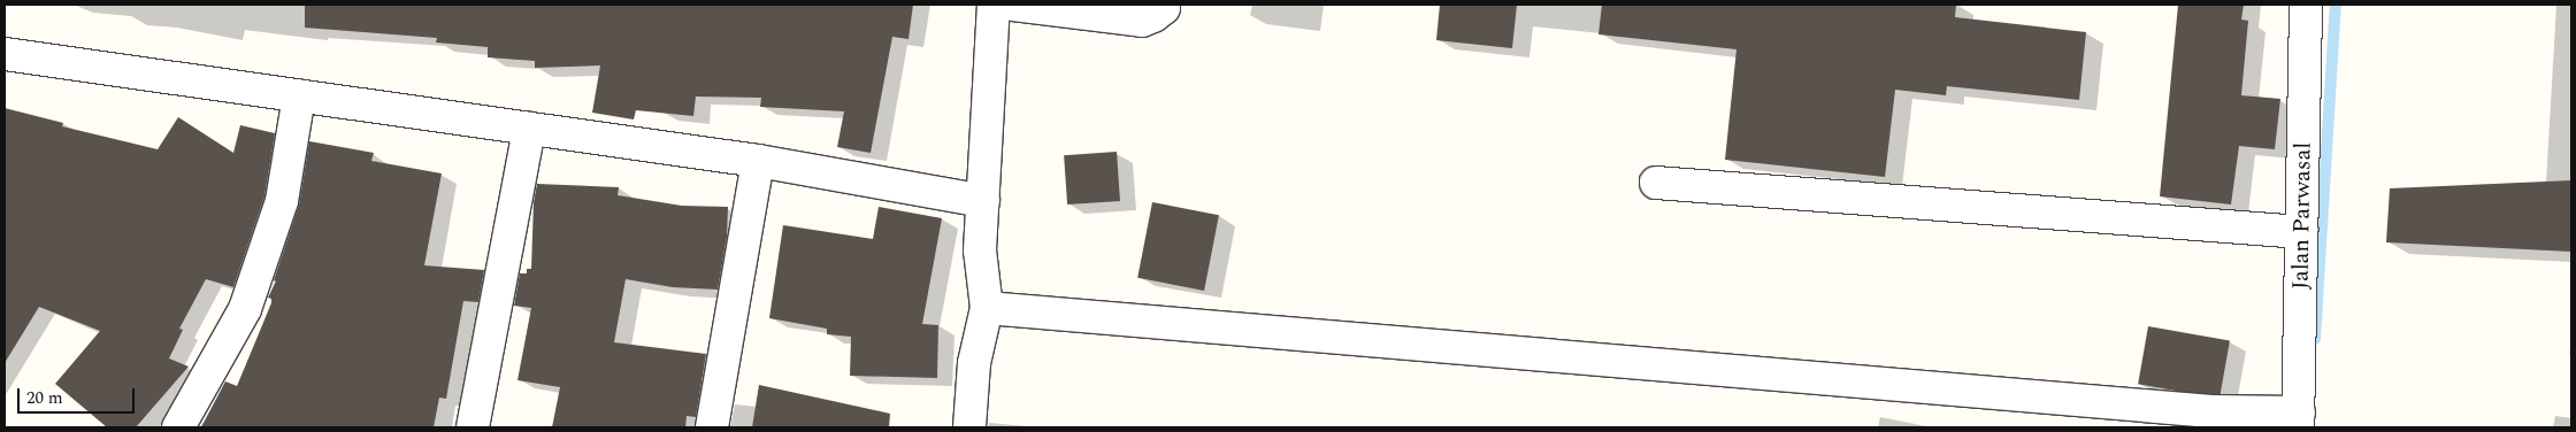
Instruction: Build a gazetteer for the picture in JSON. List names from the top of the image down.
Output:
{
  "streets": {
    "street": ["Jalan Parwasal"]
  },
  "scale_bar": "20 m"
}
